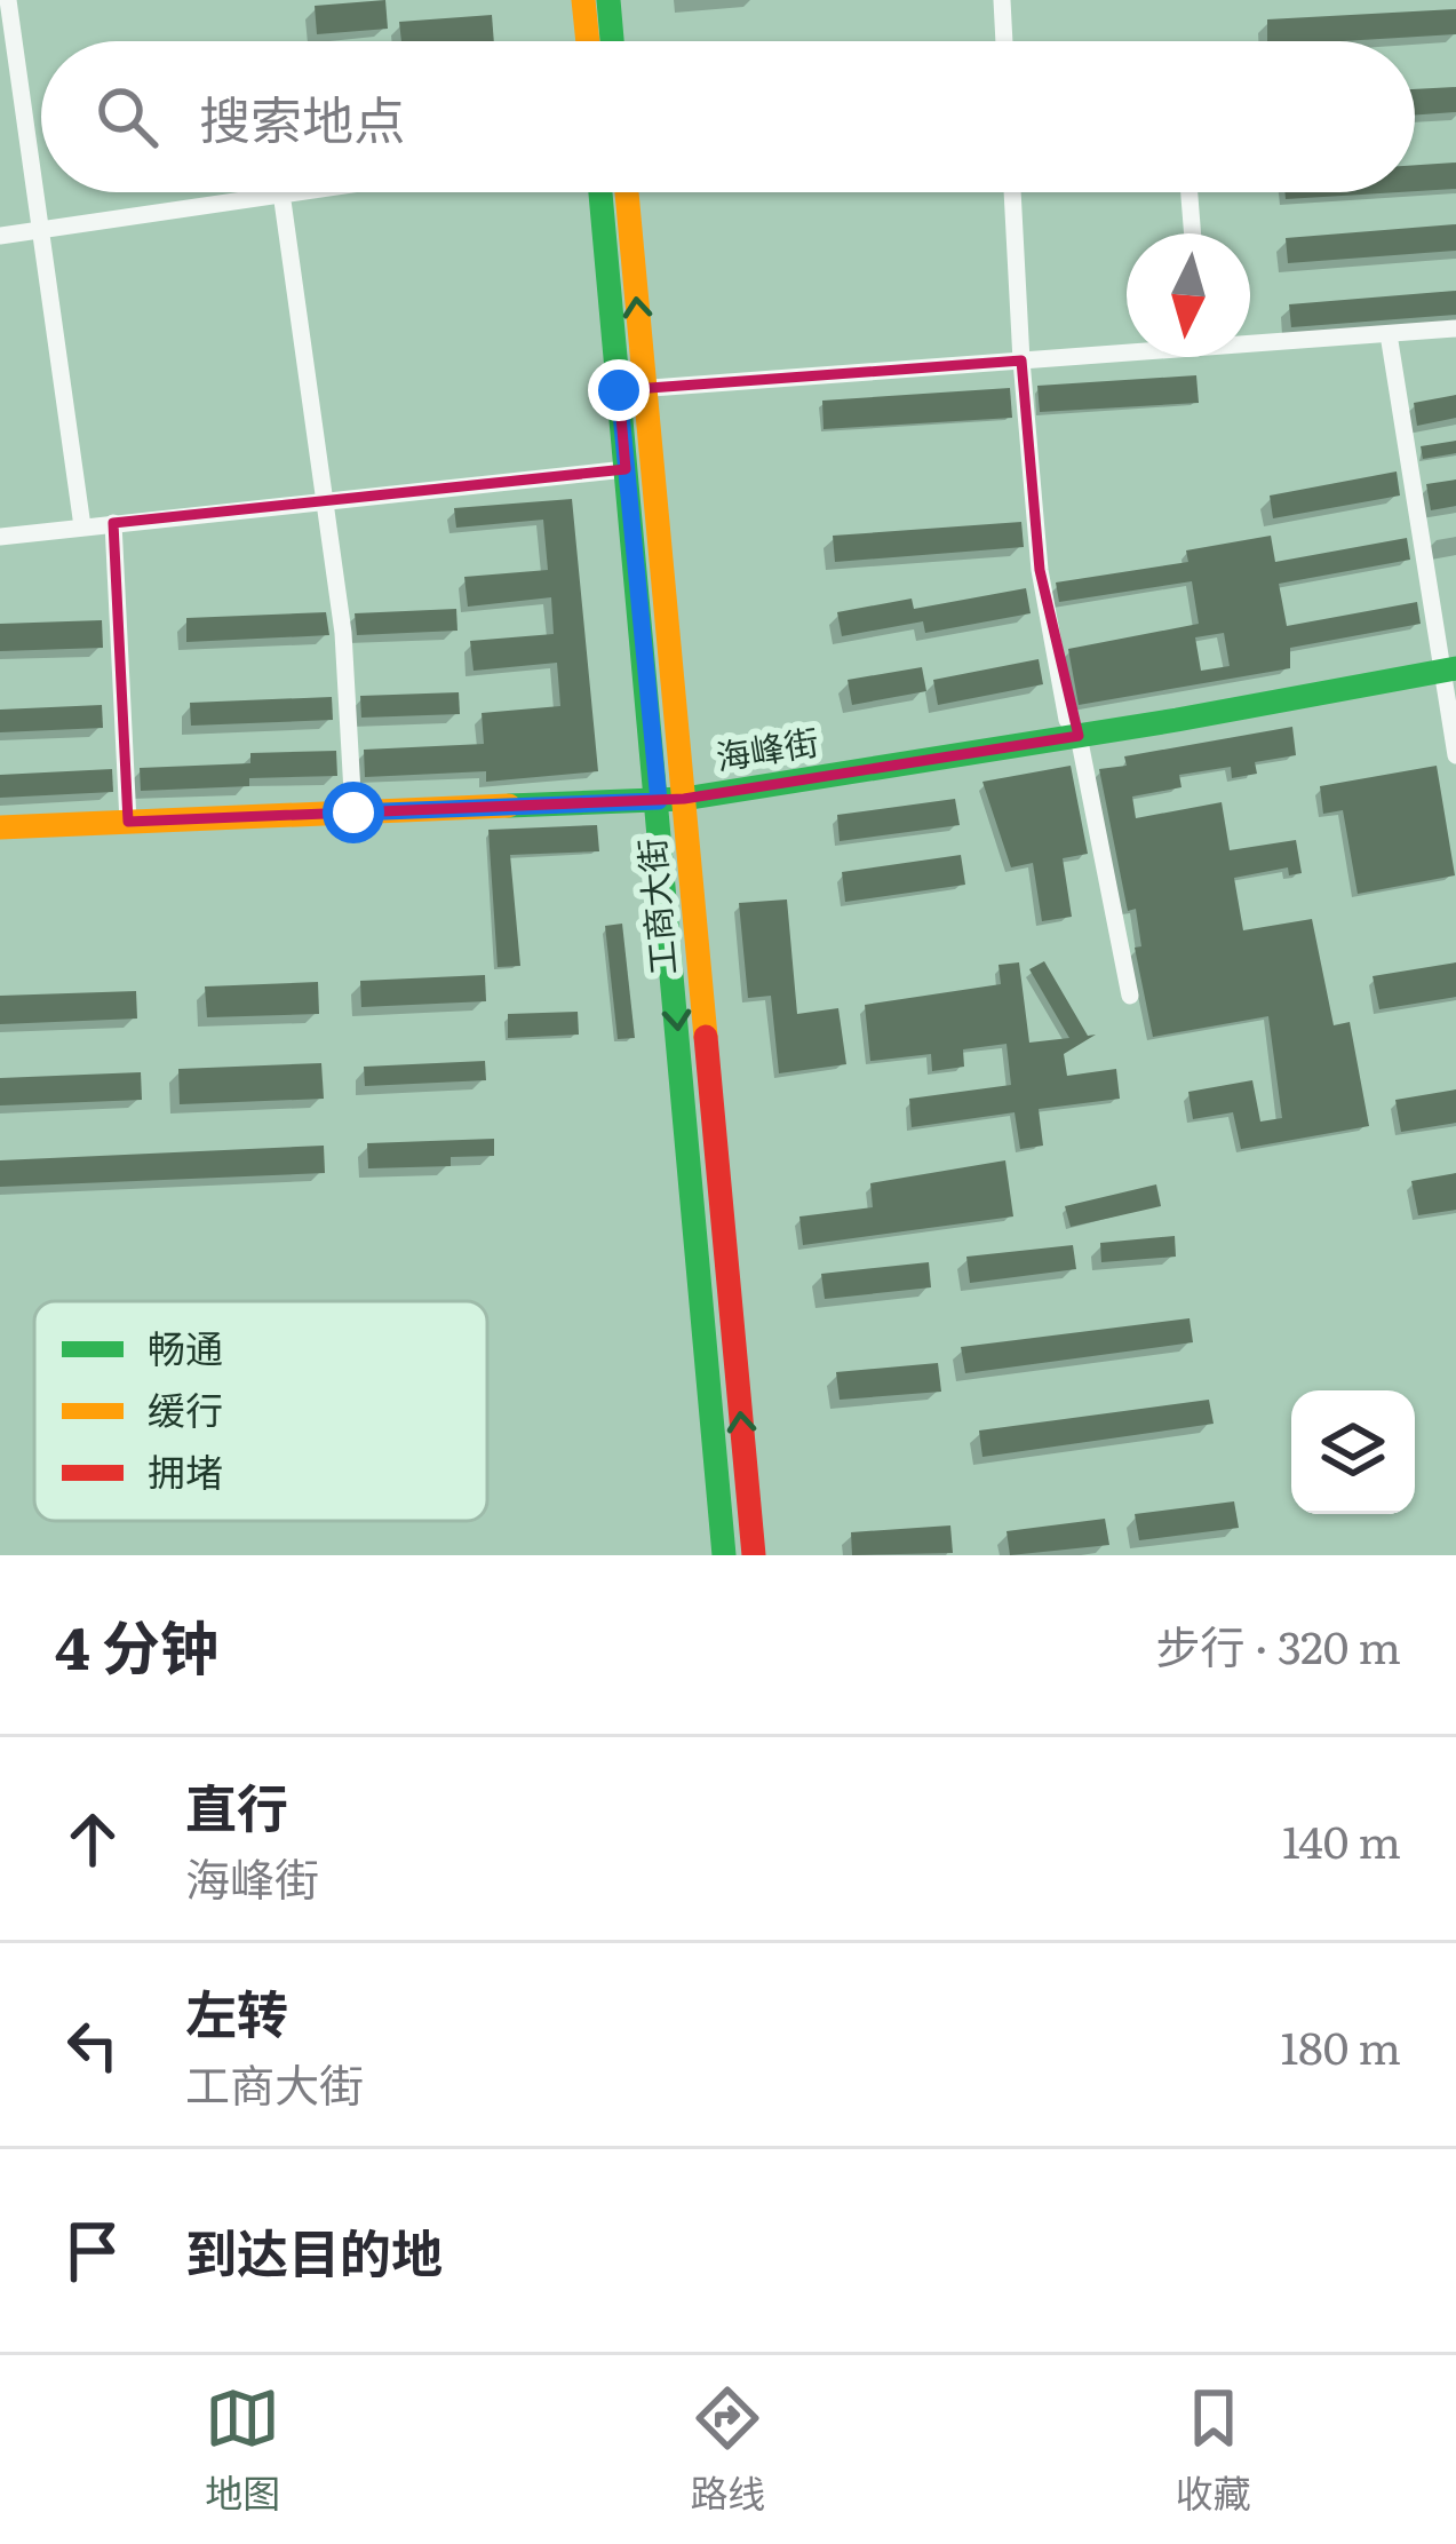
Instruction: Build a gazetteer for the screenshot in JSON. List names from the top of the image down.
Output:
{
  "streets": {
    "main road": ["海峰街", "工商大街"]
  },
  "crossings": [
    ["海峰街", "工商大街"]
  ],
  "legend": ["畅通", "缓行", "拥堵"],
  "north": "bottom",
  "page": {
    "search": "搜索地点",
    "heading": ["4 分钟", "步行 · 320 m"],
    "list": [
      ["直行", "海峰街", "140 m"],
      ["左转", "工商大街", "180 m"],
      "到达目的地"
    ],
    "nav": ["地图", "路线", "收藏"]
  }
}
